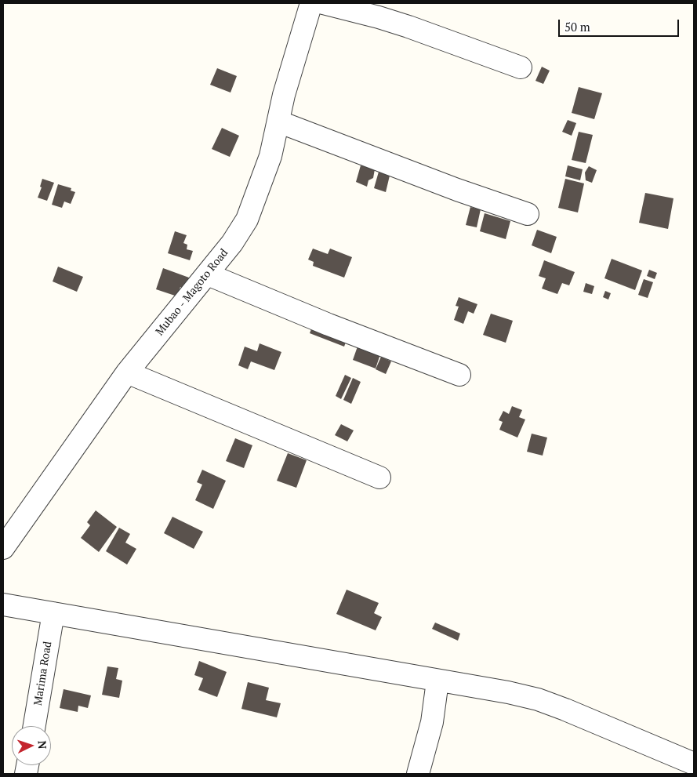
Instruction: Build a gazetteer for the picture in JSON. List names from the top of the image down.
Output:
{
  "streets": {
    "street": ["Mubao - Magoto Road", "Marima Road"]
  },
  "scale_bar": "50 m",
  "north": "right"
}
